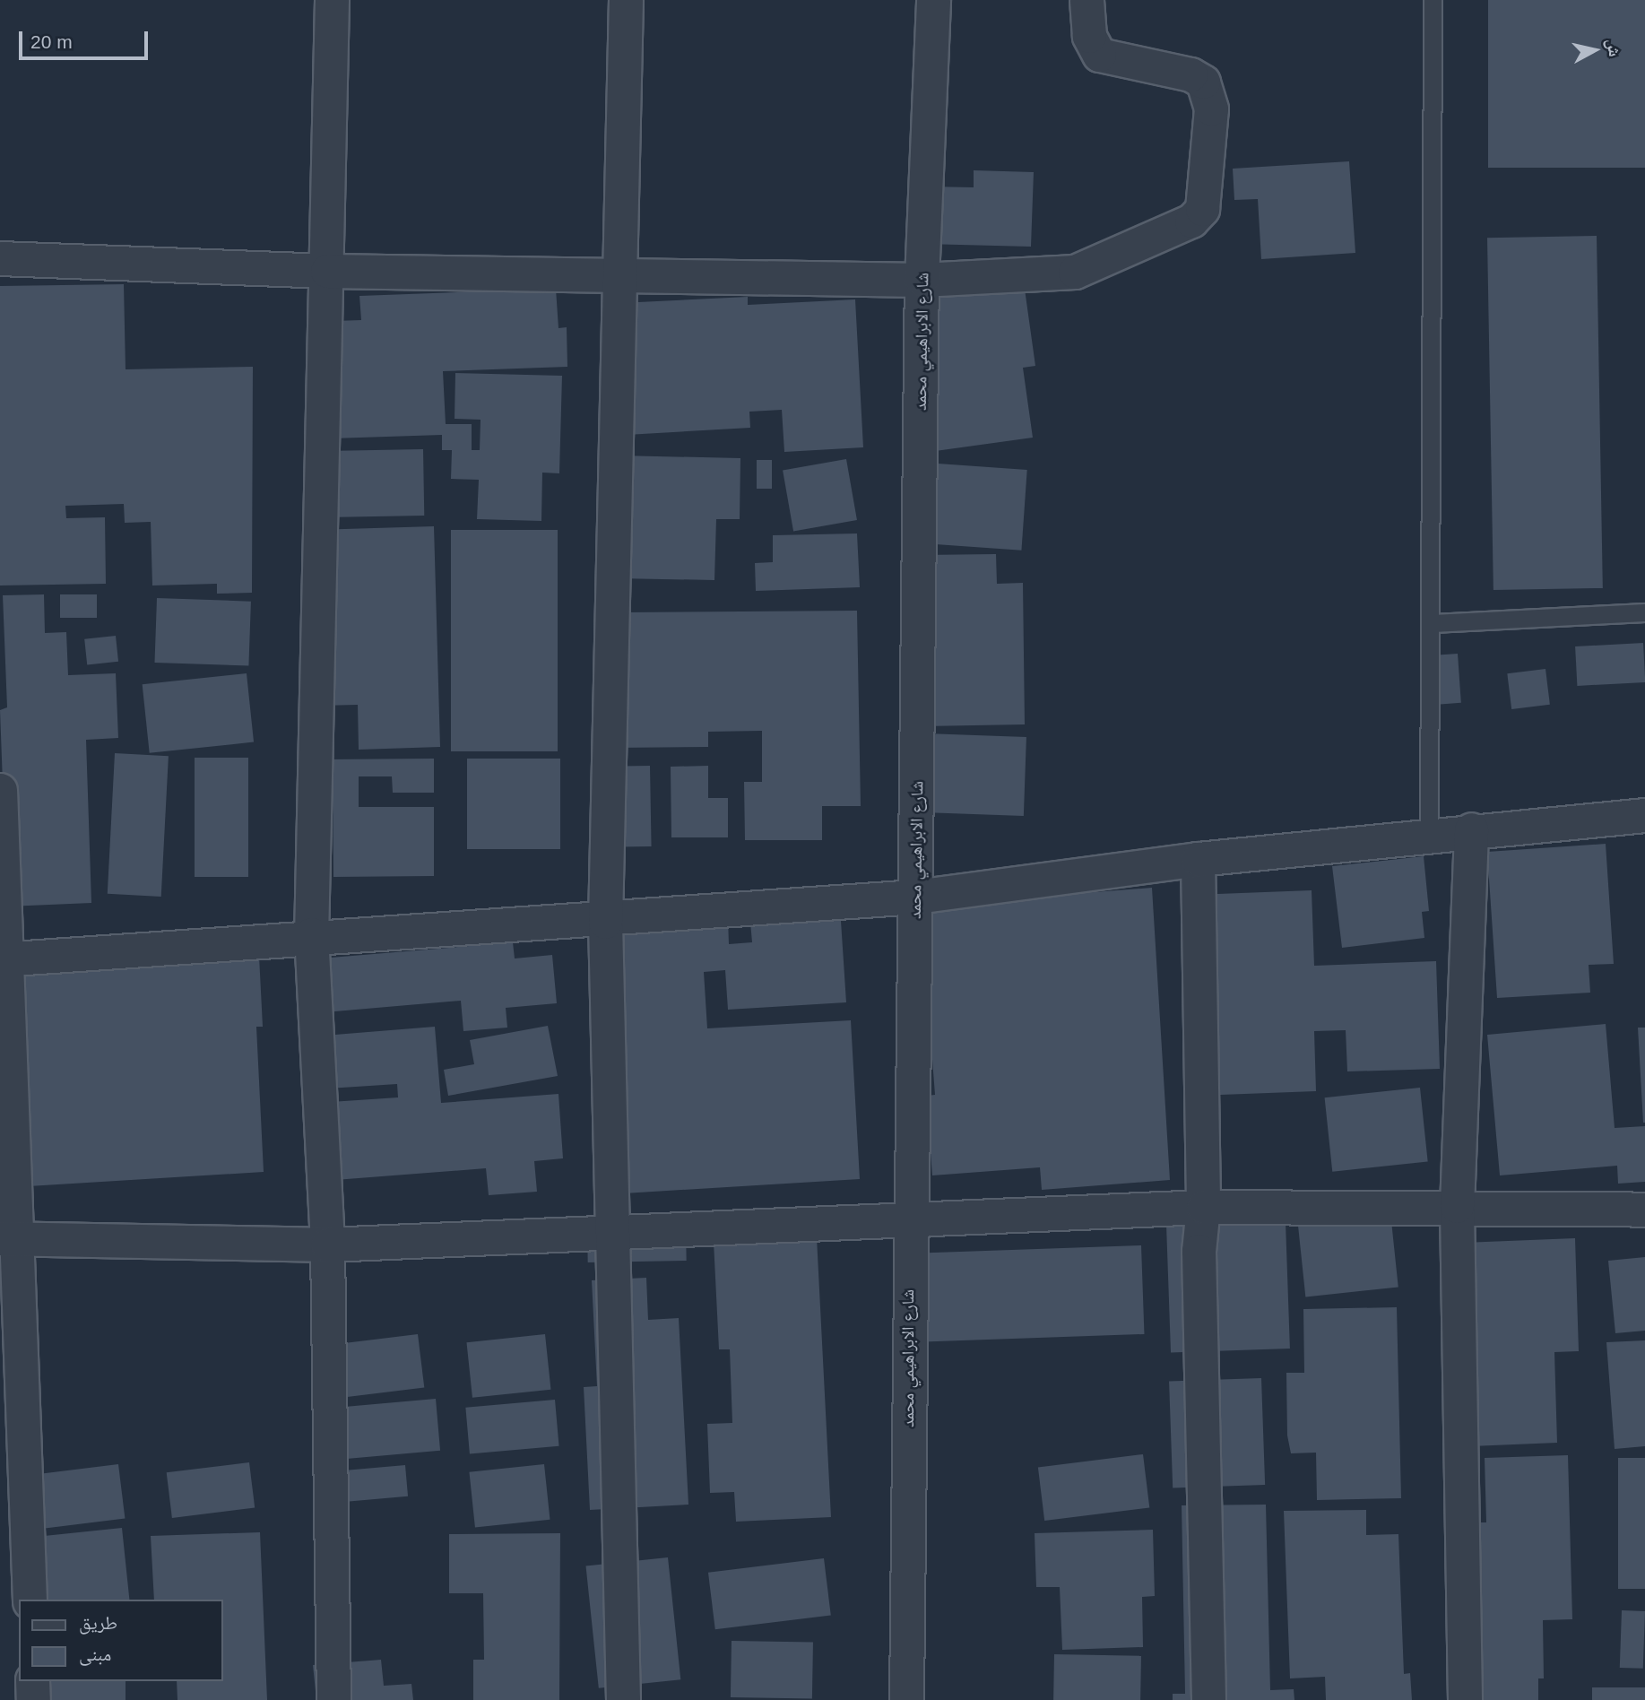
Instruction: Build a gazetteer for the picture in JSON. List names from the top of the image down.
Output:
{
  "streets": {
    "street": ["شارع الابراهيمي محمد"]
  },
  "legend": ["طريق", "مبنى"],
  "scale_bar": "20 m",
  "north": "right"
}
